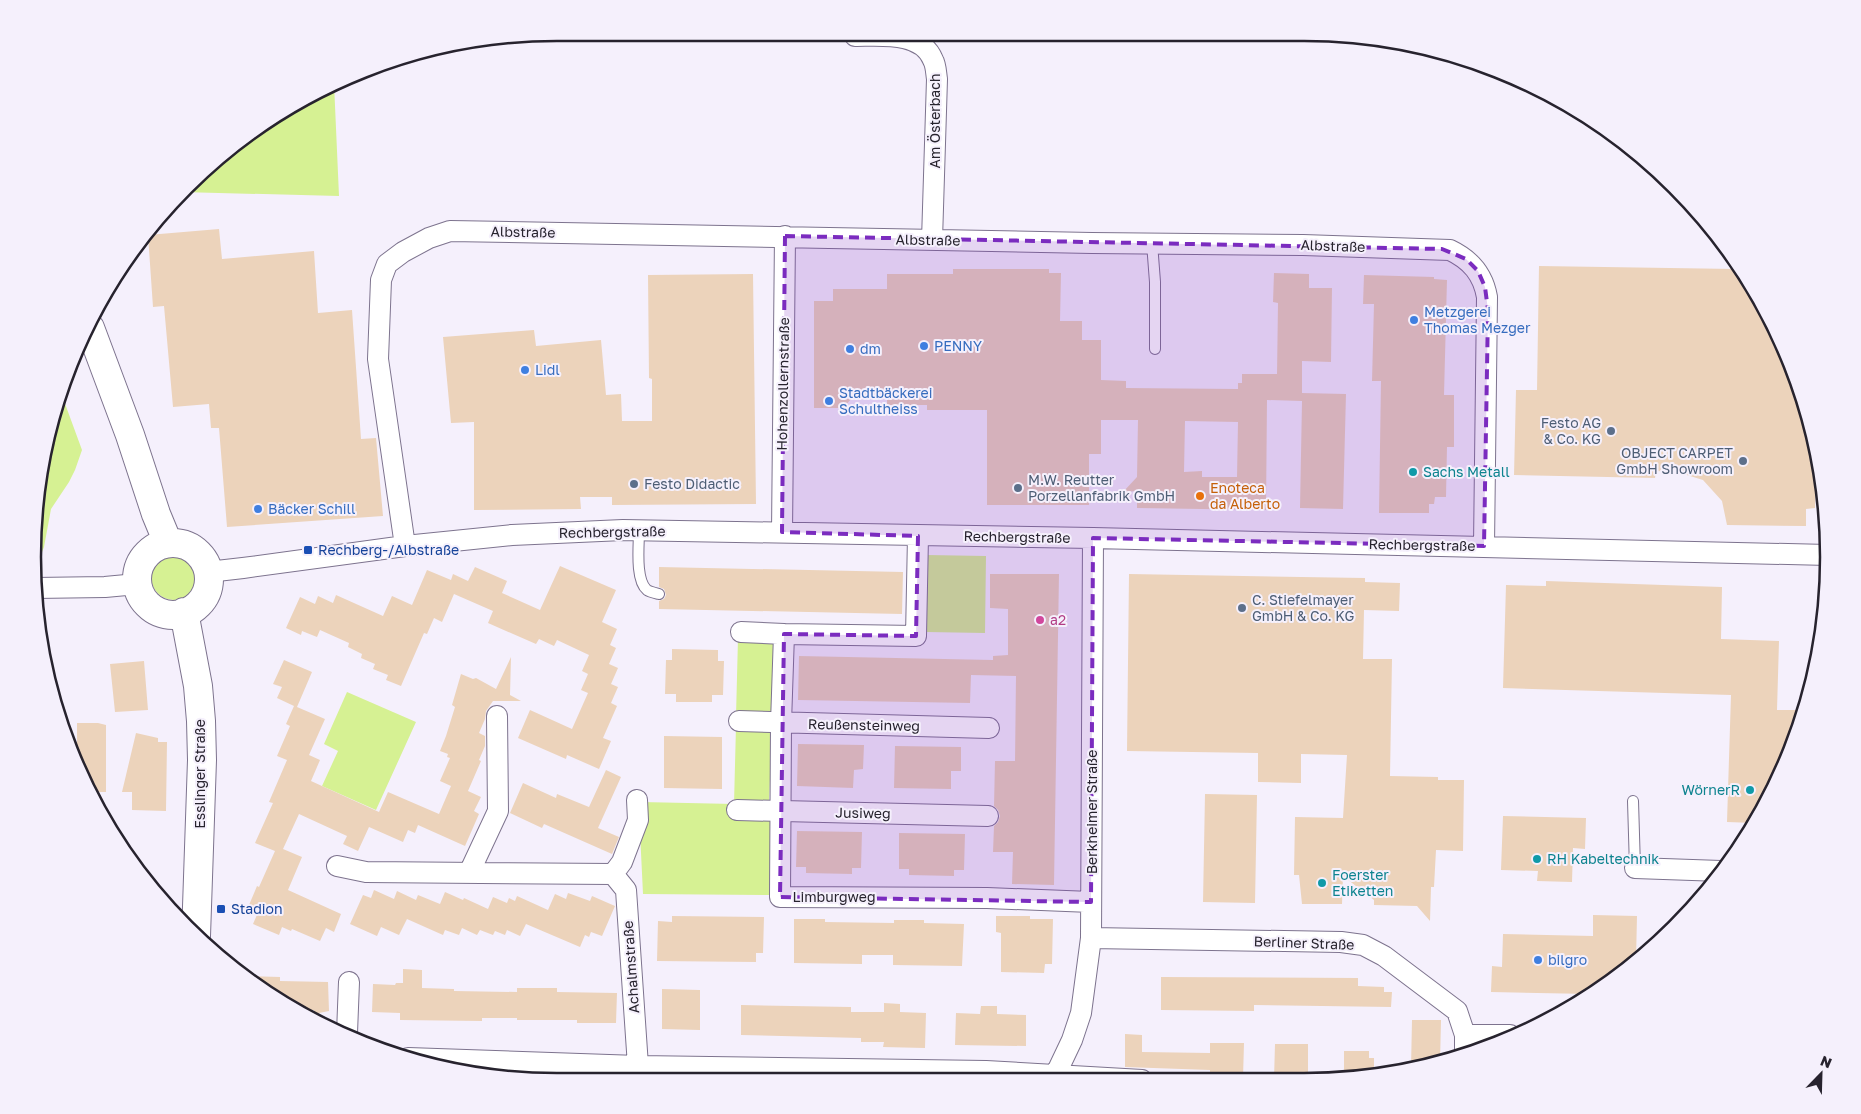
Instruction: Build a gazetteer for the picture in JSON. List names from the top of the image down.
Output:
{
  "streets": {
    "main road": ["Esslinger Straße"],
    "street": [
      "Am Österbach",
      "Albstraße",
      "Hohenzollernstraße",
      "Rechbergstraße",
      "Reußensteinweg",
      "Berkheimer Straße",
      "Jusiweg",
      "Limburgweg",
      "Berliner Straße",
      "Achalmstraße"
    ]
  },
  "crossings": [
    ["Am Österbach", "Albstraße"],
    ["Albstraße", "Hohenzollernstraße"],
    ["Albstraße", "Rechbergstraße"],
    ["Hohenzollernstraße", "Rechbergstraße"],
    ["Rechbergstraße", "Esslinger Straße"],
    ["Rechbergstraße", "Berkheimer Straße"],
    ["Reußensteinweg", "Limburgweg"],
    ["Berkheimer Straße", "Limburgweg"],
    ["Berkheimer Straße", "Berliner Straße"],
    ["Jusiweg", "Limburgweg"]
  ],
  "places": {
    "other": [
      "Metzgerei Thomas Mezger",
      "PENNY",
      "dm",
      "Lidl",
      "Stadtbäckerei Schultheiss",
      "Festo AG & Co. KG",
      "OBJECT CARPET GmbH Showroom",
      "Sachs Metall",
      "Festo Didactic",
      "M.W. Reutter Porzellanfabrik GmbH",
      "Enoteca da Alberto",
      "Bäcker Schill",
      "C. Stiefelmayer GmbH & Co. KG",
      "a2",
      "WörnerR",
      "RH Kabeltechnik",
      "Foerster Etiketten",
      "bilgro"
    ],
    "transit": ["Rechberg-/Albstraße", "Stadion"]
  },
  "north": "top right"
}
